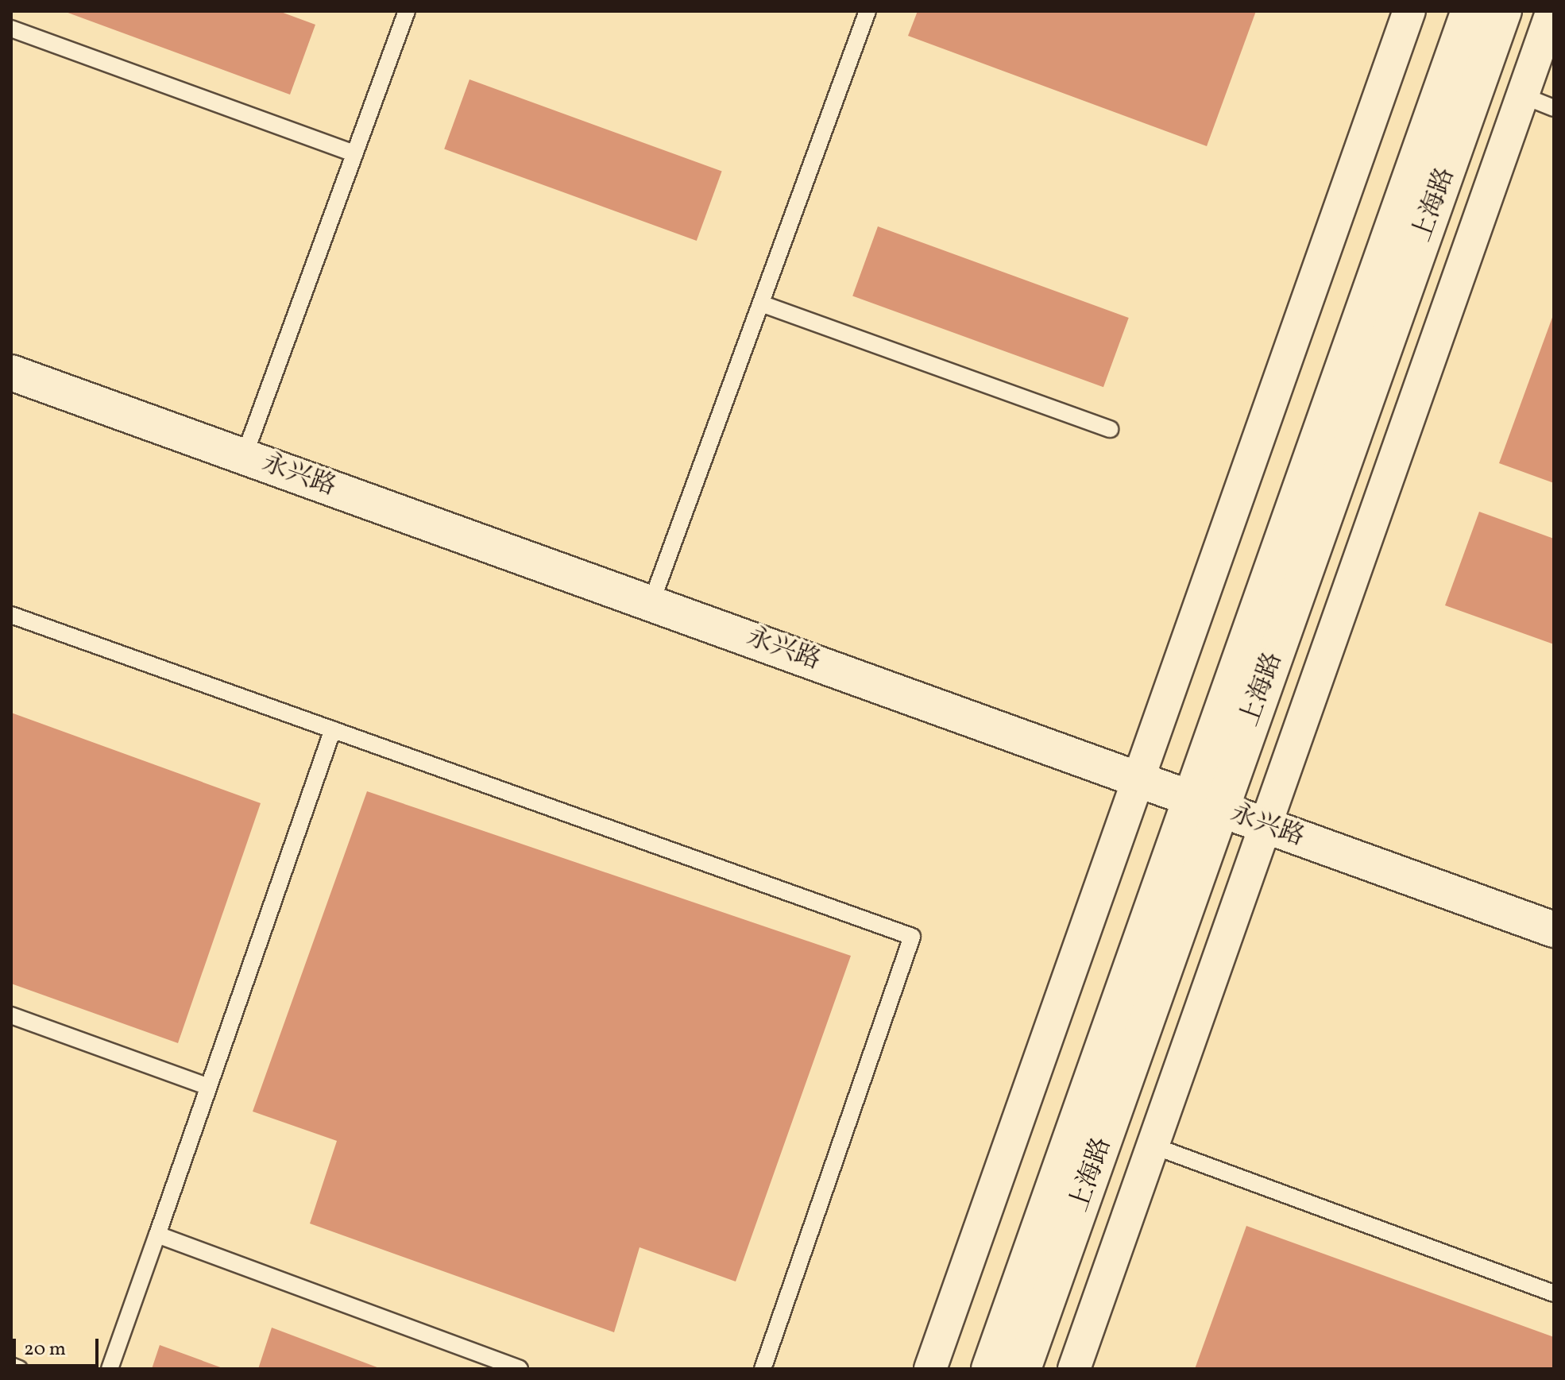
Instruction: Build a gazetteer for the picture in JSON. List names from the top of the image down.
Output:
{
  "streets": {
    "main road": ["上海路", "永兴路"]
  },
  "crossings": [
    ["上海路", "永兴路"]
  ],
  "scale_bar": "20 m"
}
